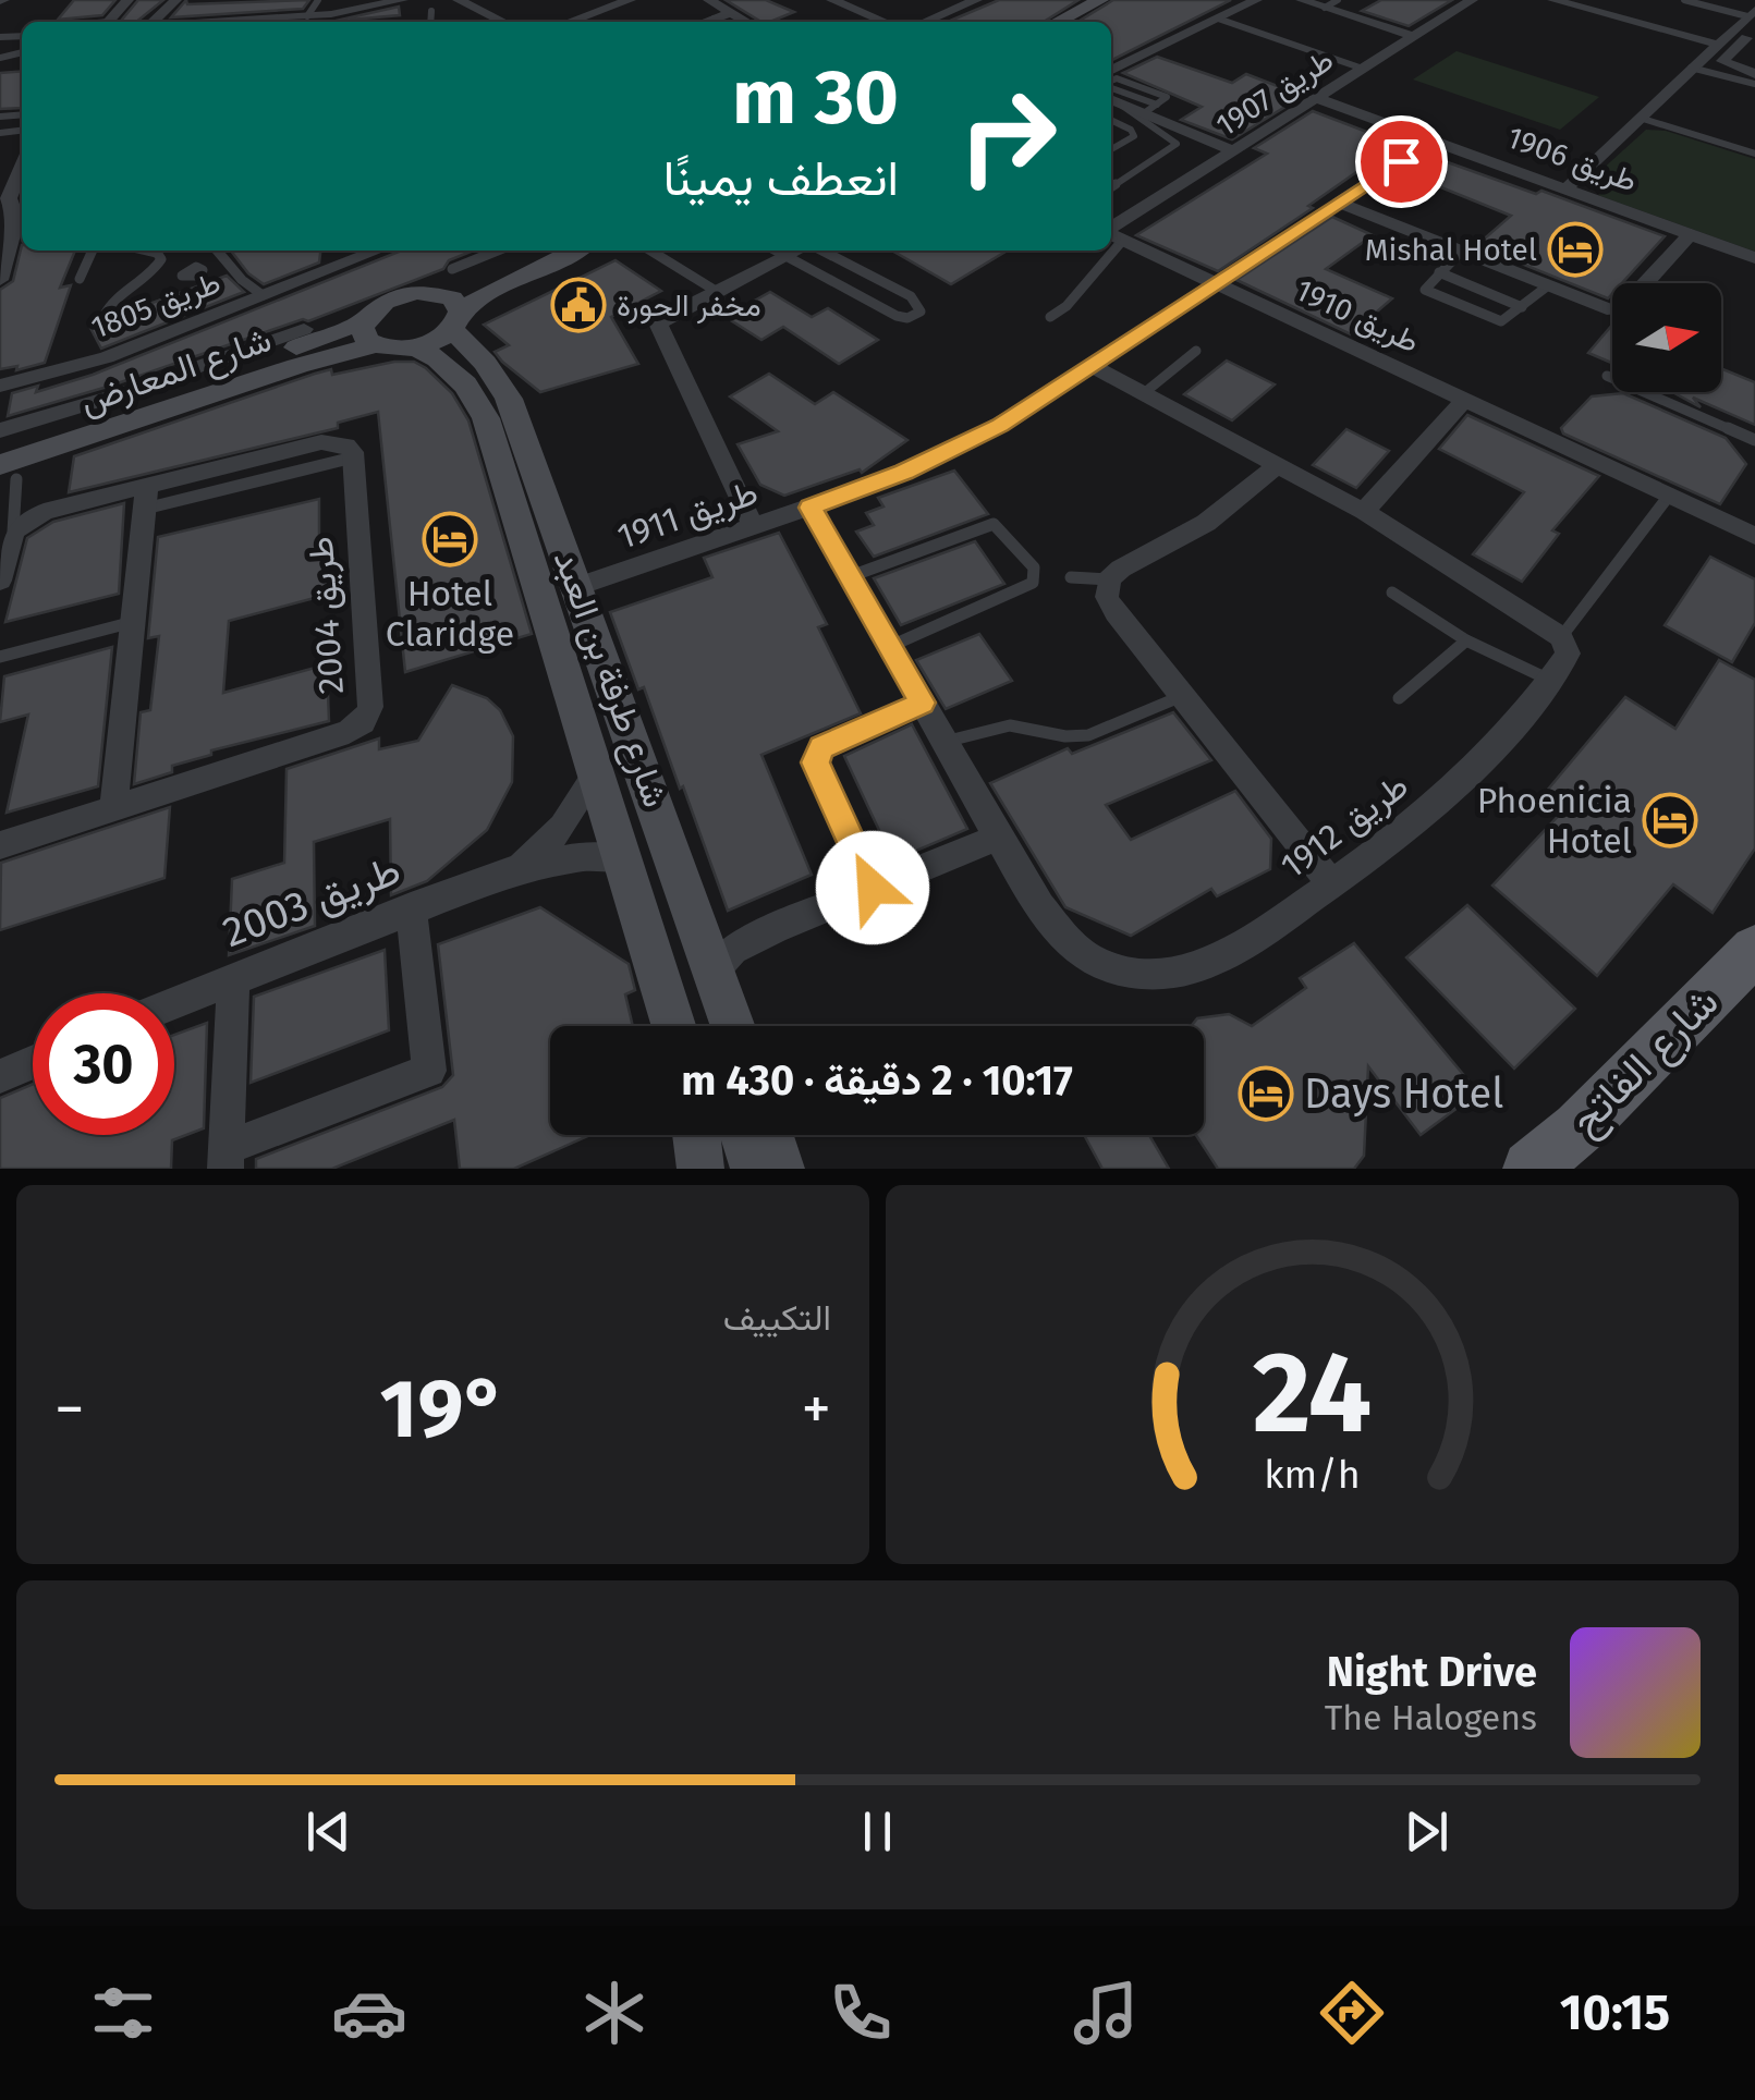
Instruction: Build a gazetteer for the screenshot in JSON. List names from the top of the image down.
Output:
{
  "streets": {
    "main road": ["شارع المعارض", "شارع طرفة بن العبد", "شارع الفاتح"],
    "street": [
      "طريق 1907",
      "طريق 1906",
      "طريق 1805",
      "طريق 1910",
      "طريق 1911",
      "طريق 2004",
      "طريق 1912",
      "طريق 2003"
    ]
  },
  "crossings": [
    ["طريق 1907", "طريق 1906"],
    ["طريق 1907", "طريق 1910"],
    ["طريق 1910", "طريق 1911"],
    ["طريق 1911", "شارع طرفة بن العبد"],
    ["طريق 1911", "طريق 1912"],
    ["شارع طرفة بن العبد", "طريق 2003"]
  ],
  "places": {
    "hotel": [
      "Mishal Hotel",
      "Hotel Claridge",
      "Phoenicia Hotel",
      "Days Hotel"
    ],
    "public building": ["مخفر الحورة"]
  },
  "north": "right",
  "page": {
    "turn": ["30 m", "انعطف يمينًا"],
    "limit": "30",
    "trip": "10:17 · 2 دقيقة · 430 m",
    "tile": "التكييف",
    "heat": ["−", "19°", "+"],
    "song": ["Night Drive", "The Halogens"],
    "tabs": "10:15",
    "gauge": ["24", "km/h"]
  }
}
